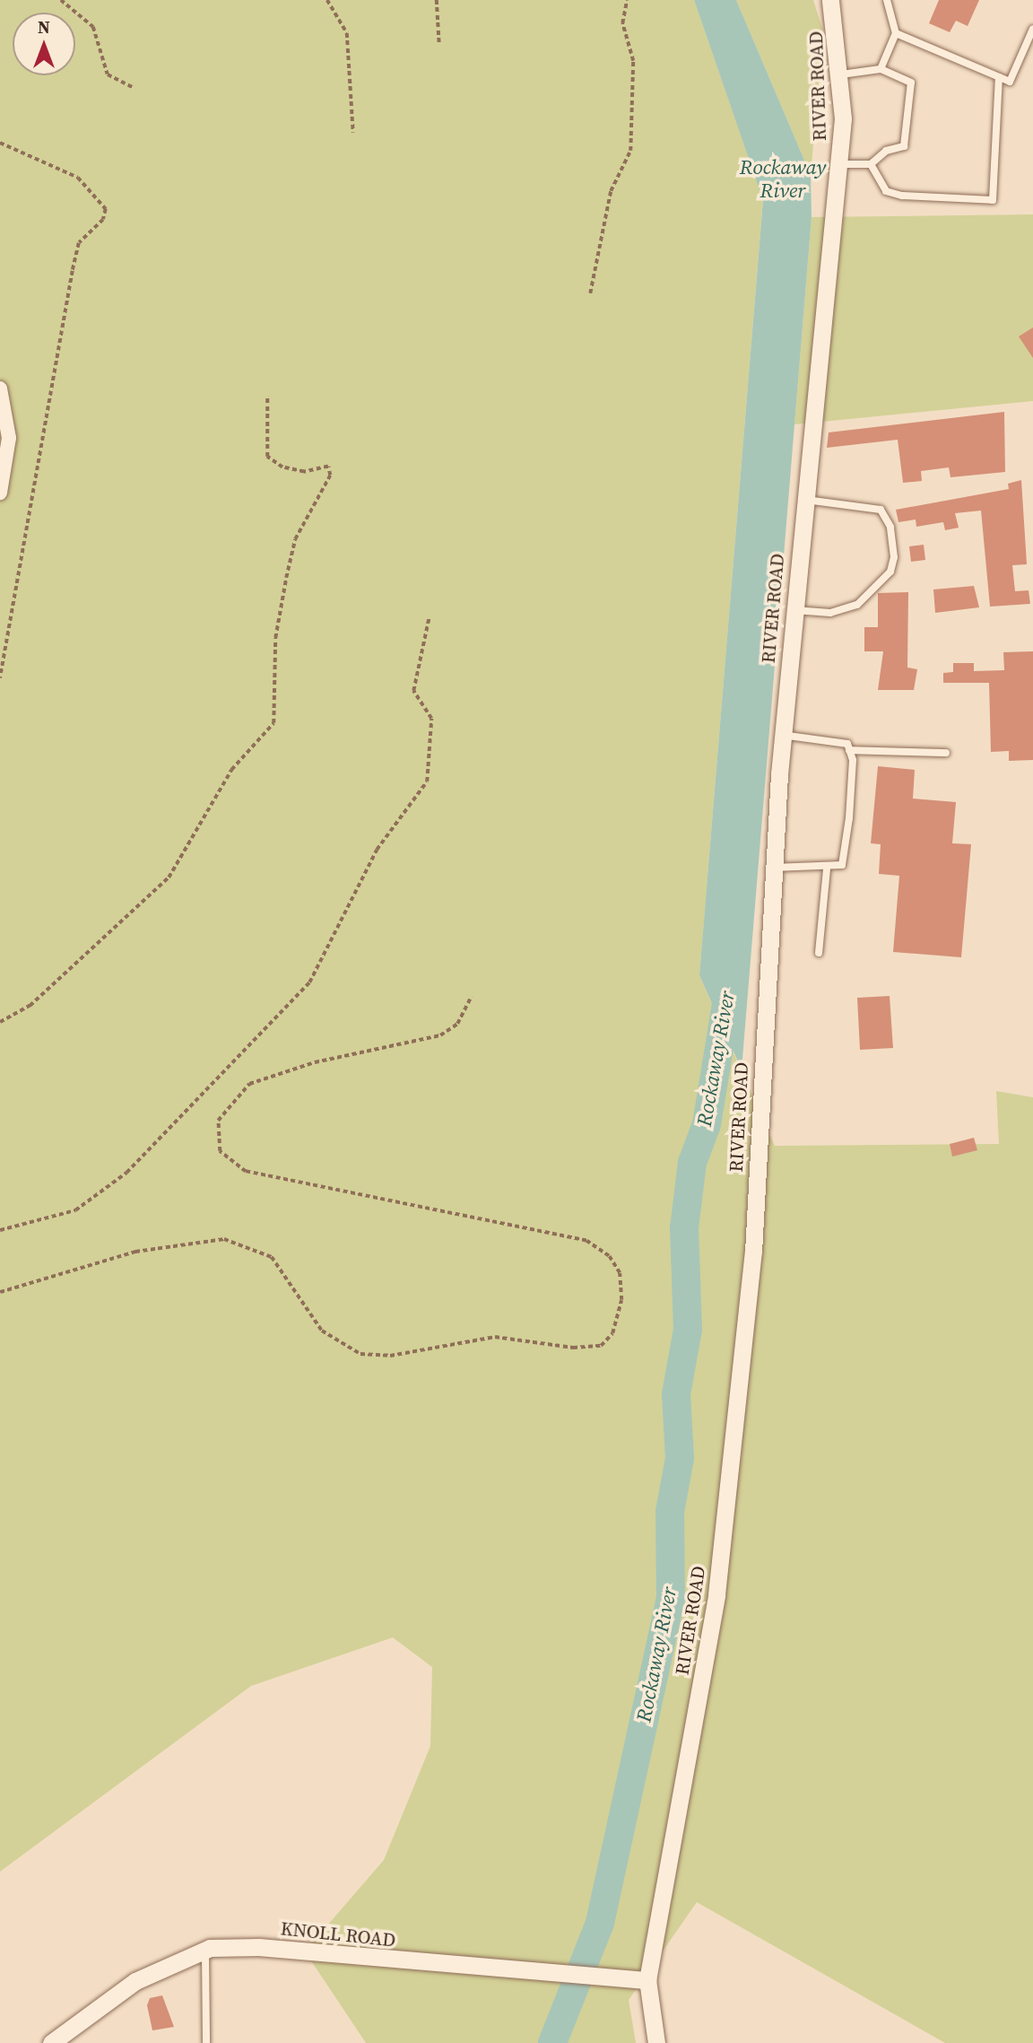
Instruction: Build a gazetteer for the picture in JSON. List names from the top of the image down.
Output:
{
  "streets": {
    "street": ["RIVER ROAD", "KNOLL ROAD"]
  },
  "crossings": [
    ["RIVER ROAD", "KNOLL ROAD"]
  ],
  "water": ["Rockaway River"],
  "north": "top"
}
